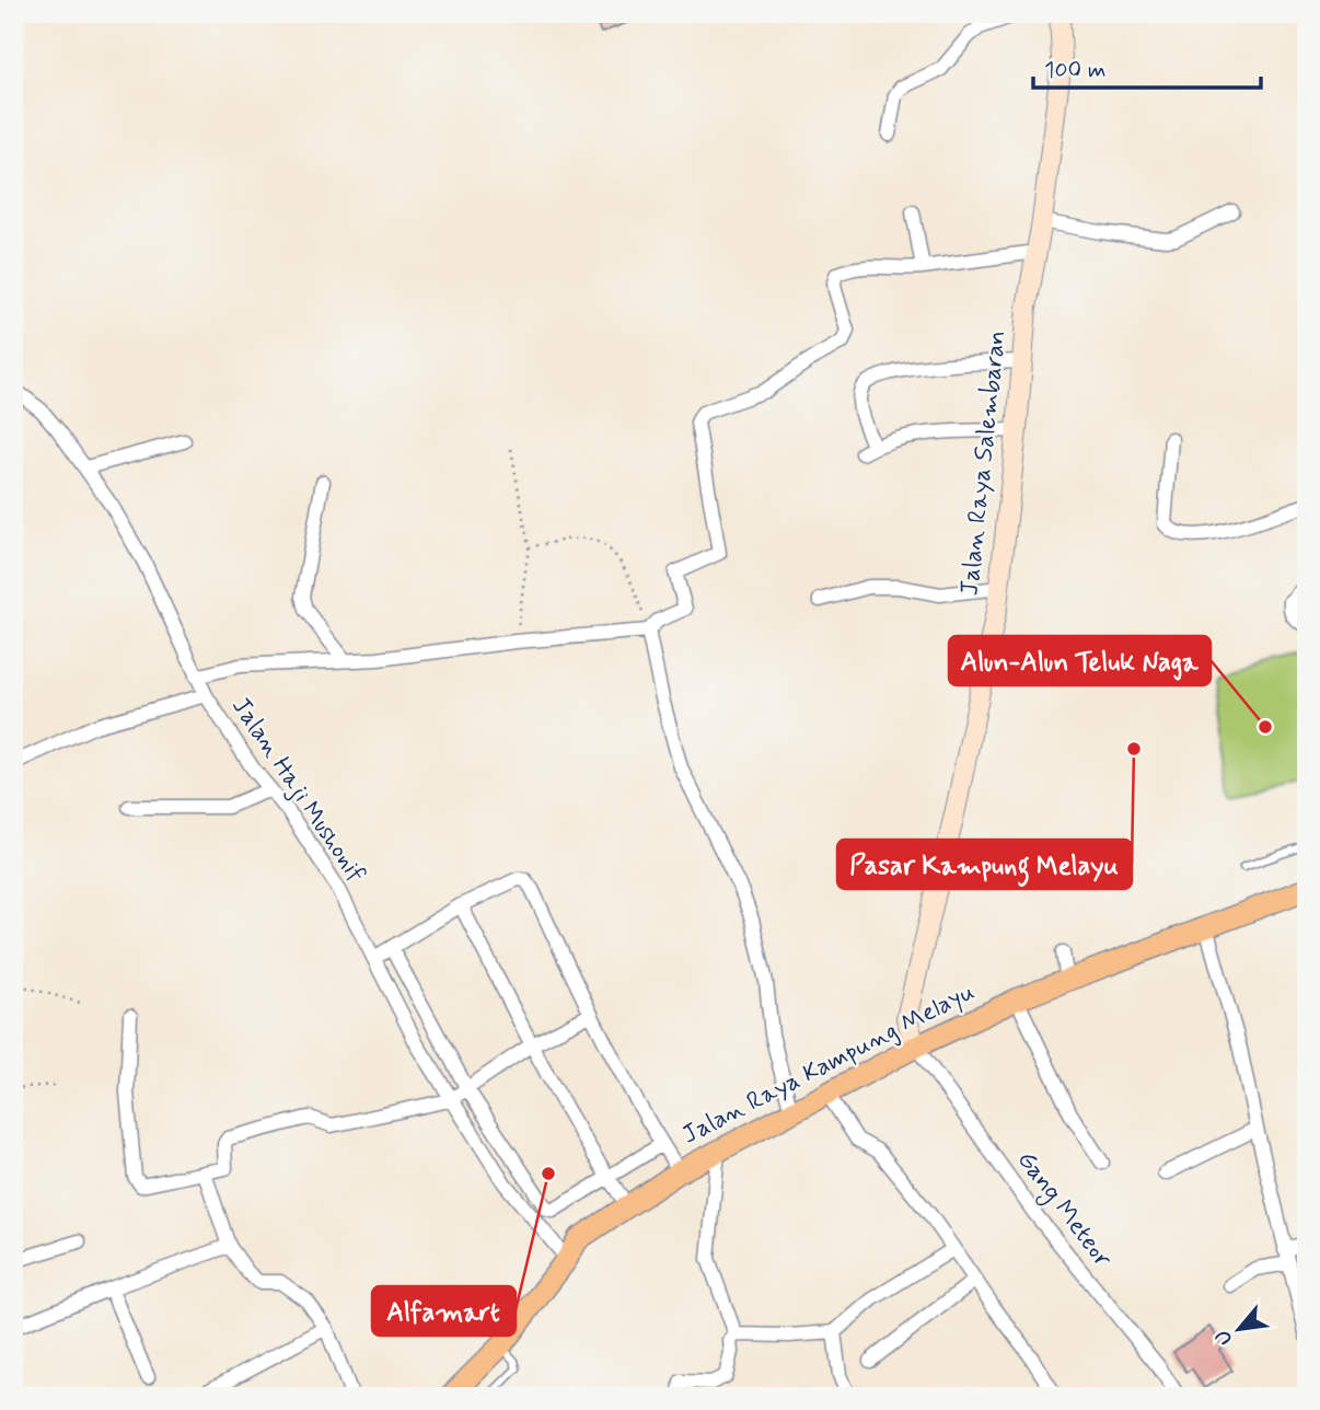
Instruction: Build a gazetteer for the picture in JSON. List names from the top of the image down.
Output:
{
  "streets": {
    "main road": ["Jalan Raya Salembaran", "Jalan Raya Kampung Melayu"],
    "street": ["Jalan Haji Mushonif", "Gang Meteor"]
  },
  "crossings": [
    ["Jalan Raya Salembaran", "Jalan Raya Kampung Melayu"],
    ["Jalan Raya Salembaran", "Gang Meteor"],
    ["Jalan Haji Mushonif", "Jalan Raya Kampung Melayu"],
    ["Jalan Raya Kampung Melayu", "Gang Meteor"]
  ],
  "places": ["Alun-Alun Teluk Naga", "Pasar Kampung Melayu", "Alfamart"],
  "scale_bar": "100 m",
  "north": "bottom left"
}
